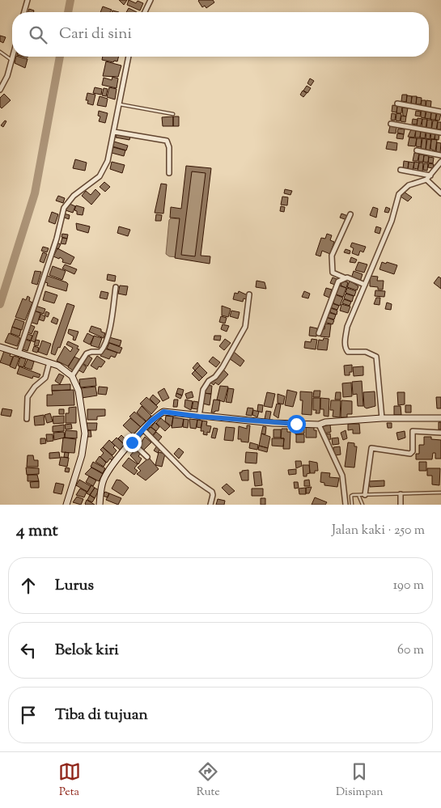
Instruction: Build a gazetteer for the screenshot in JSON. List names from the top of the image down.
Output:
{
  "page": {
    "search": "Cari di sini",
    "heading": ["4 mnt", "Jalan kaki · 250 m"],
    "list": [
      ["Lurus", "190 m"],
      ["Belok kiri", "60 m"],
      "Tiba di tujuan"
    ],
    "nav": ["Peta", "Rute", "Disimpan"]
  }
}
